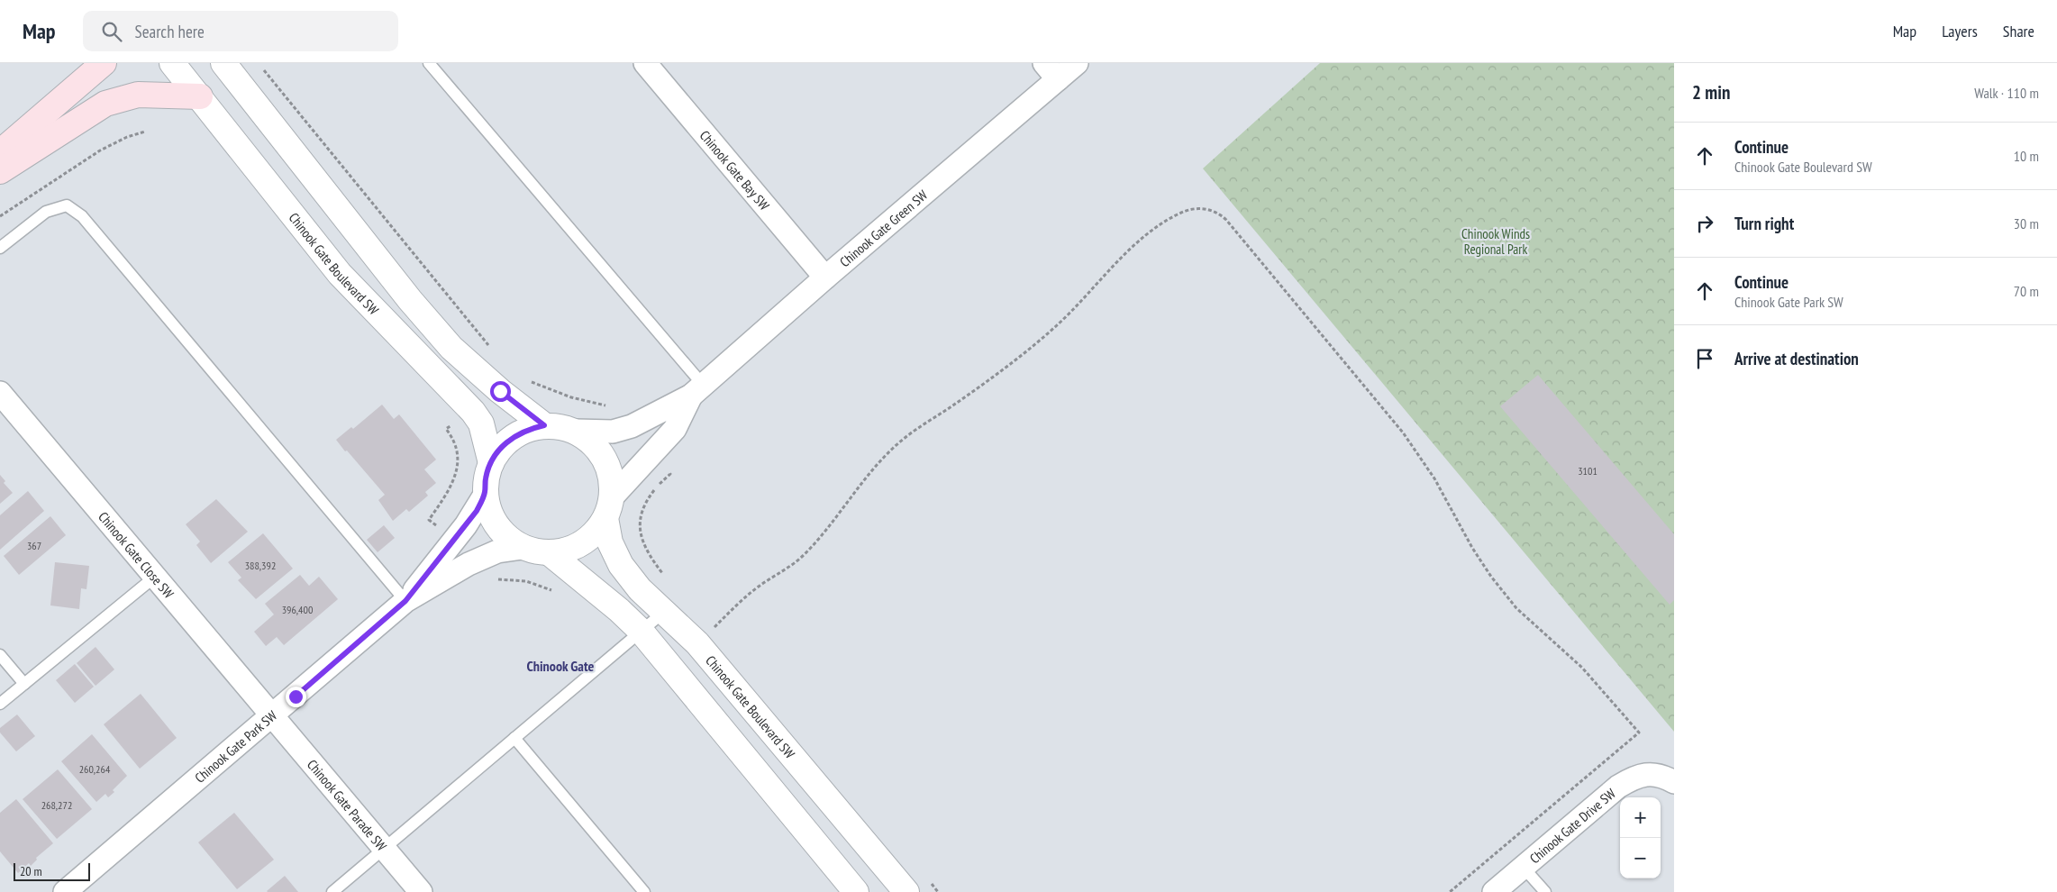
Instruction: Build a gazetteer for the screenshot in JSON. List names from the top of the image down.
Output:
{
  "streets": {
    "street": [
      "Chinook Gate Bay SW",
      "Chinook Gate Green SW",
      "Chinook Gate Boulevard SW",
      "Chinook Gate Close SW",
      "Chinook Gate Park SW",
      "Chinook Gate Parade SW",
      "Chinook Gate Drive SW"
    ]
  },
  "crossings": [
    ["Chinook Gate Bay SW", "Chinook Gate Green SW"],
    ["Chinook Gate Green SW", "Chinook Gate Boulevard SW"],
    ["Chinook Gate Green SW", "Chinook Gate Park SW"],
    ["Chinook Gate Boulevard SW", "Chinook Gate Park SW"],
    ["Chinook Gate Close SW", "Chinook Gate Park SW"],
    ["Chinook Gate Close SW", "Chinook Gate Parade SW"],
    ["Chinook Gate Park SW", "Chinook Gate Parade SW"]
  ],
  "districts": ["Chinook Gate"],
  "parks": ["Chinook Winds Regional Park"],
  "house_numbers": [
    "3101",
    "367",
    "388,392",
    "396,400",
    "260,264",
    "268,272"
  ],
  "scale_bar": "20 m",
  "page": {
    "header": "Map",
    "search": "Search here",
    "nav": ["Map", "Layers", "Share"],
    "heading": ["2 min", "Walk · 110 m"],
    "list": [
      ["Continue", "Chinook Gate Boulevard SW", "10 m"],
      ["Turn right", "30 m"],
      ["Continue", "Chinook Gate Park SW", "70 m"],
      "Arrive at destination"
    ],
    "map_buttons": ["+", "−"],
    "scale": "20 m"
  }
}
